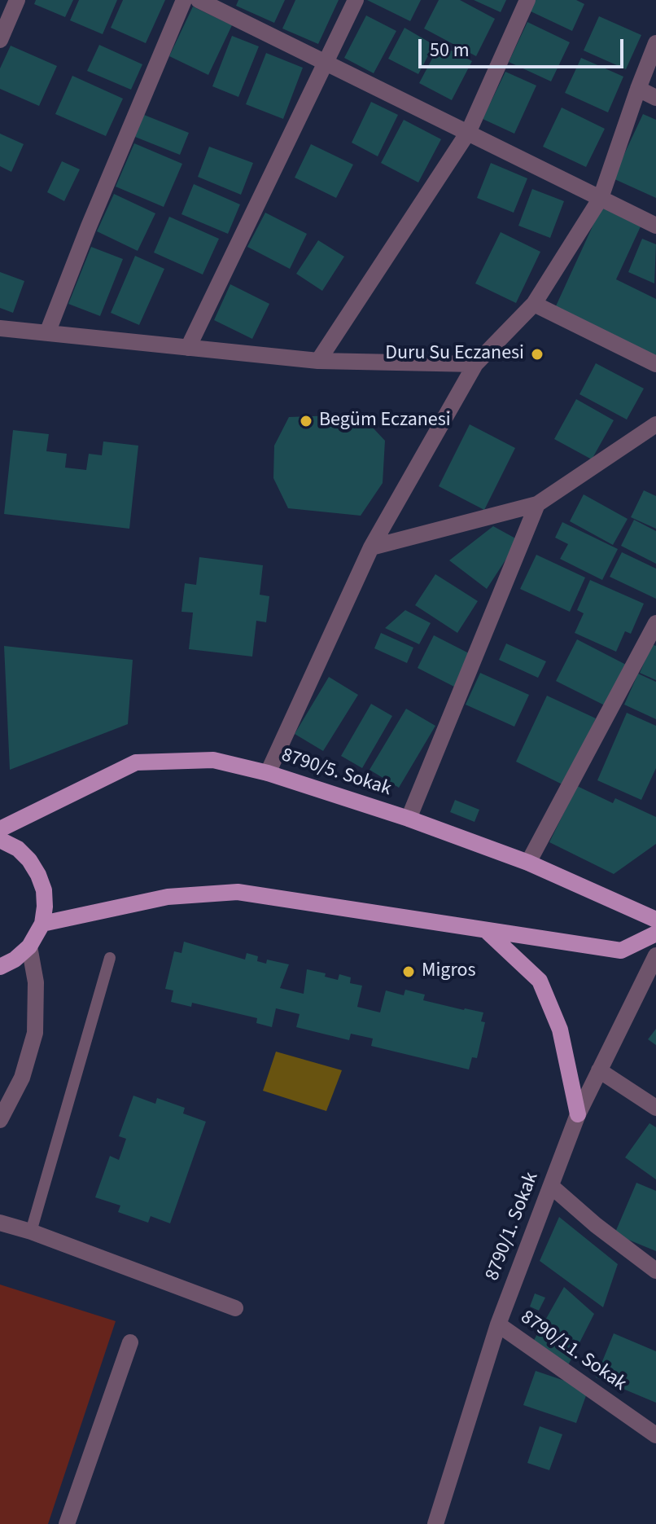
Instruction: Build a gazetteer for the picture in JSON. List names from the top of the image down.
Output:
{
  "streets": {
    "main road": ["8790/5. Sokak"],
    "street": ["8790/1. Sokak", "8790/11. Sokak"]
  },
  "crossings": [
    ["8790/1. Sokak", "8790/11. Sokak"]
  ],
  "places": ["Duru Su Eczanesi", "Begüm Eczanesi", "Migros"],
  "scale_bar": "50 m"
}
